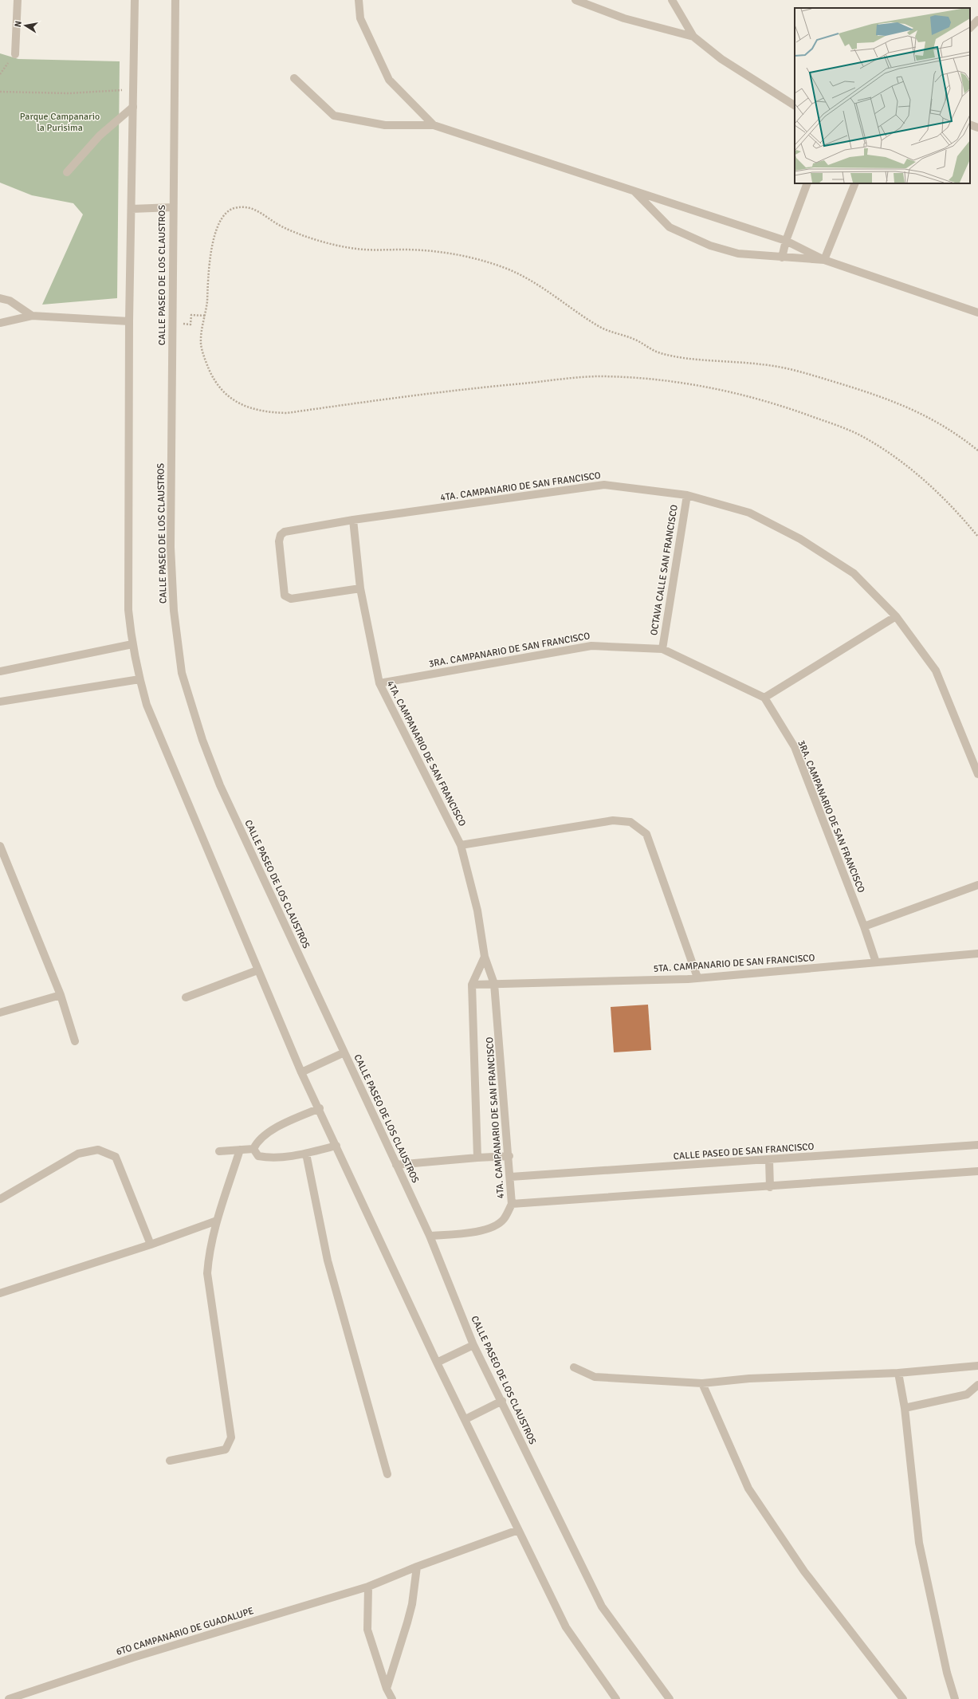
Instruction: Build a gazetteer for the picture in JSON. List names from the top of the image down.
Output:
{
  "streets": {
    "street": [
      "CALLE PASEO DE LOS CLAUSTROS",
      "4TA. CAMPANARIO DE SAN FRANCISCO",
      "OCTAVA CALLE SAN FRANCISCO",
      "3RA. CAMPANARIO DE SAN FRANCISCO",
      "5TA. CAMPANARIO DE SAN FRANCISCO",
      "CALLE PASEO DE SAN FRANCISCO",
      "6TO CAMPANARIO DE GUADALUPE"
    ]
  },
  "crossings": [
    ["CALLE PASEO DE LOS CLAUSTROS", "4TA. CAMPANARIO DE SAN FRANCISCO"],
    ["4TA. CAMPANARIO DE SAN FRANCISCO", "OCTAVA CALLE SAN FRANCISCO"],
    ["4TA. CAMPANARIO DE SAN FRANCISCO", "3RA. CAMPANARIO DE SAN FRANCISCO"],
    ["4TA. CAMPANARIO DE SAN FRANCISCO", "5TA. CAMPANARIO DE SAN FRANCISCO"],
    ["4TA. CAMPANARIO DE SAN FRANCISCO", "CALLE PASEO DE SAN FRANCISCO"],
    ["OCTAVA CALLE SAN FRANCISCO", "3RA. CAMPANARIO DE SAN FRANCISCO"],
    ["3RA. CAMPANARIO DE SAN FRANCISCO", "5TA. CAMPANARIO DE SAN FRANCISCO"]
  ],
  "parks": ["Parque Campanario la Purisima"],
  "north": "left"
}
